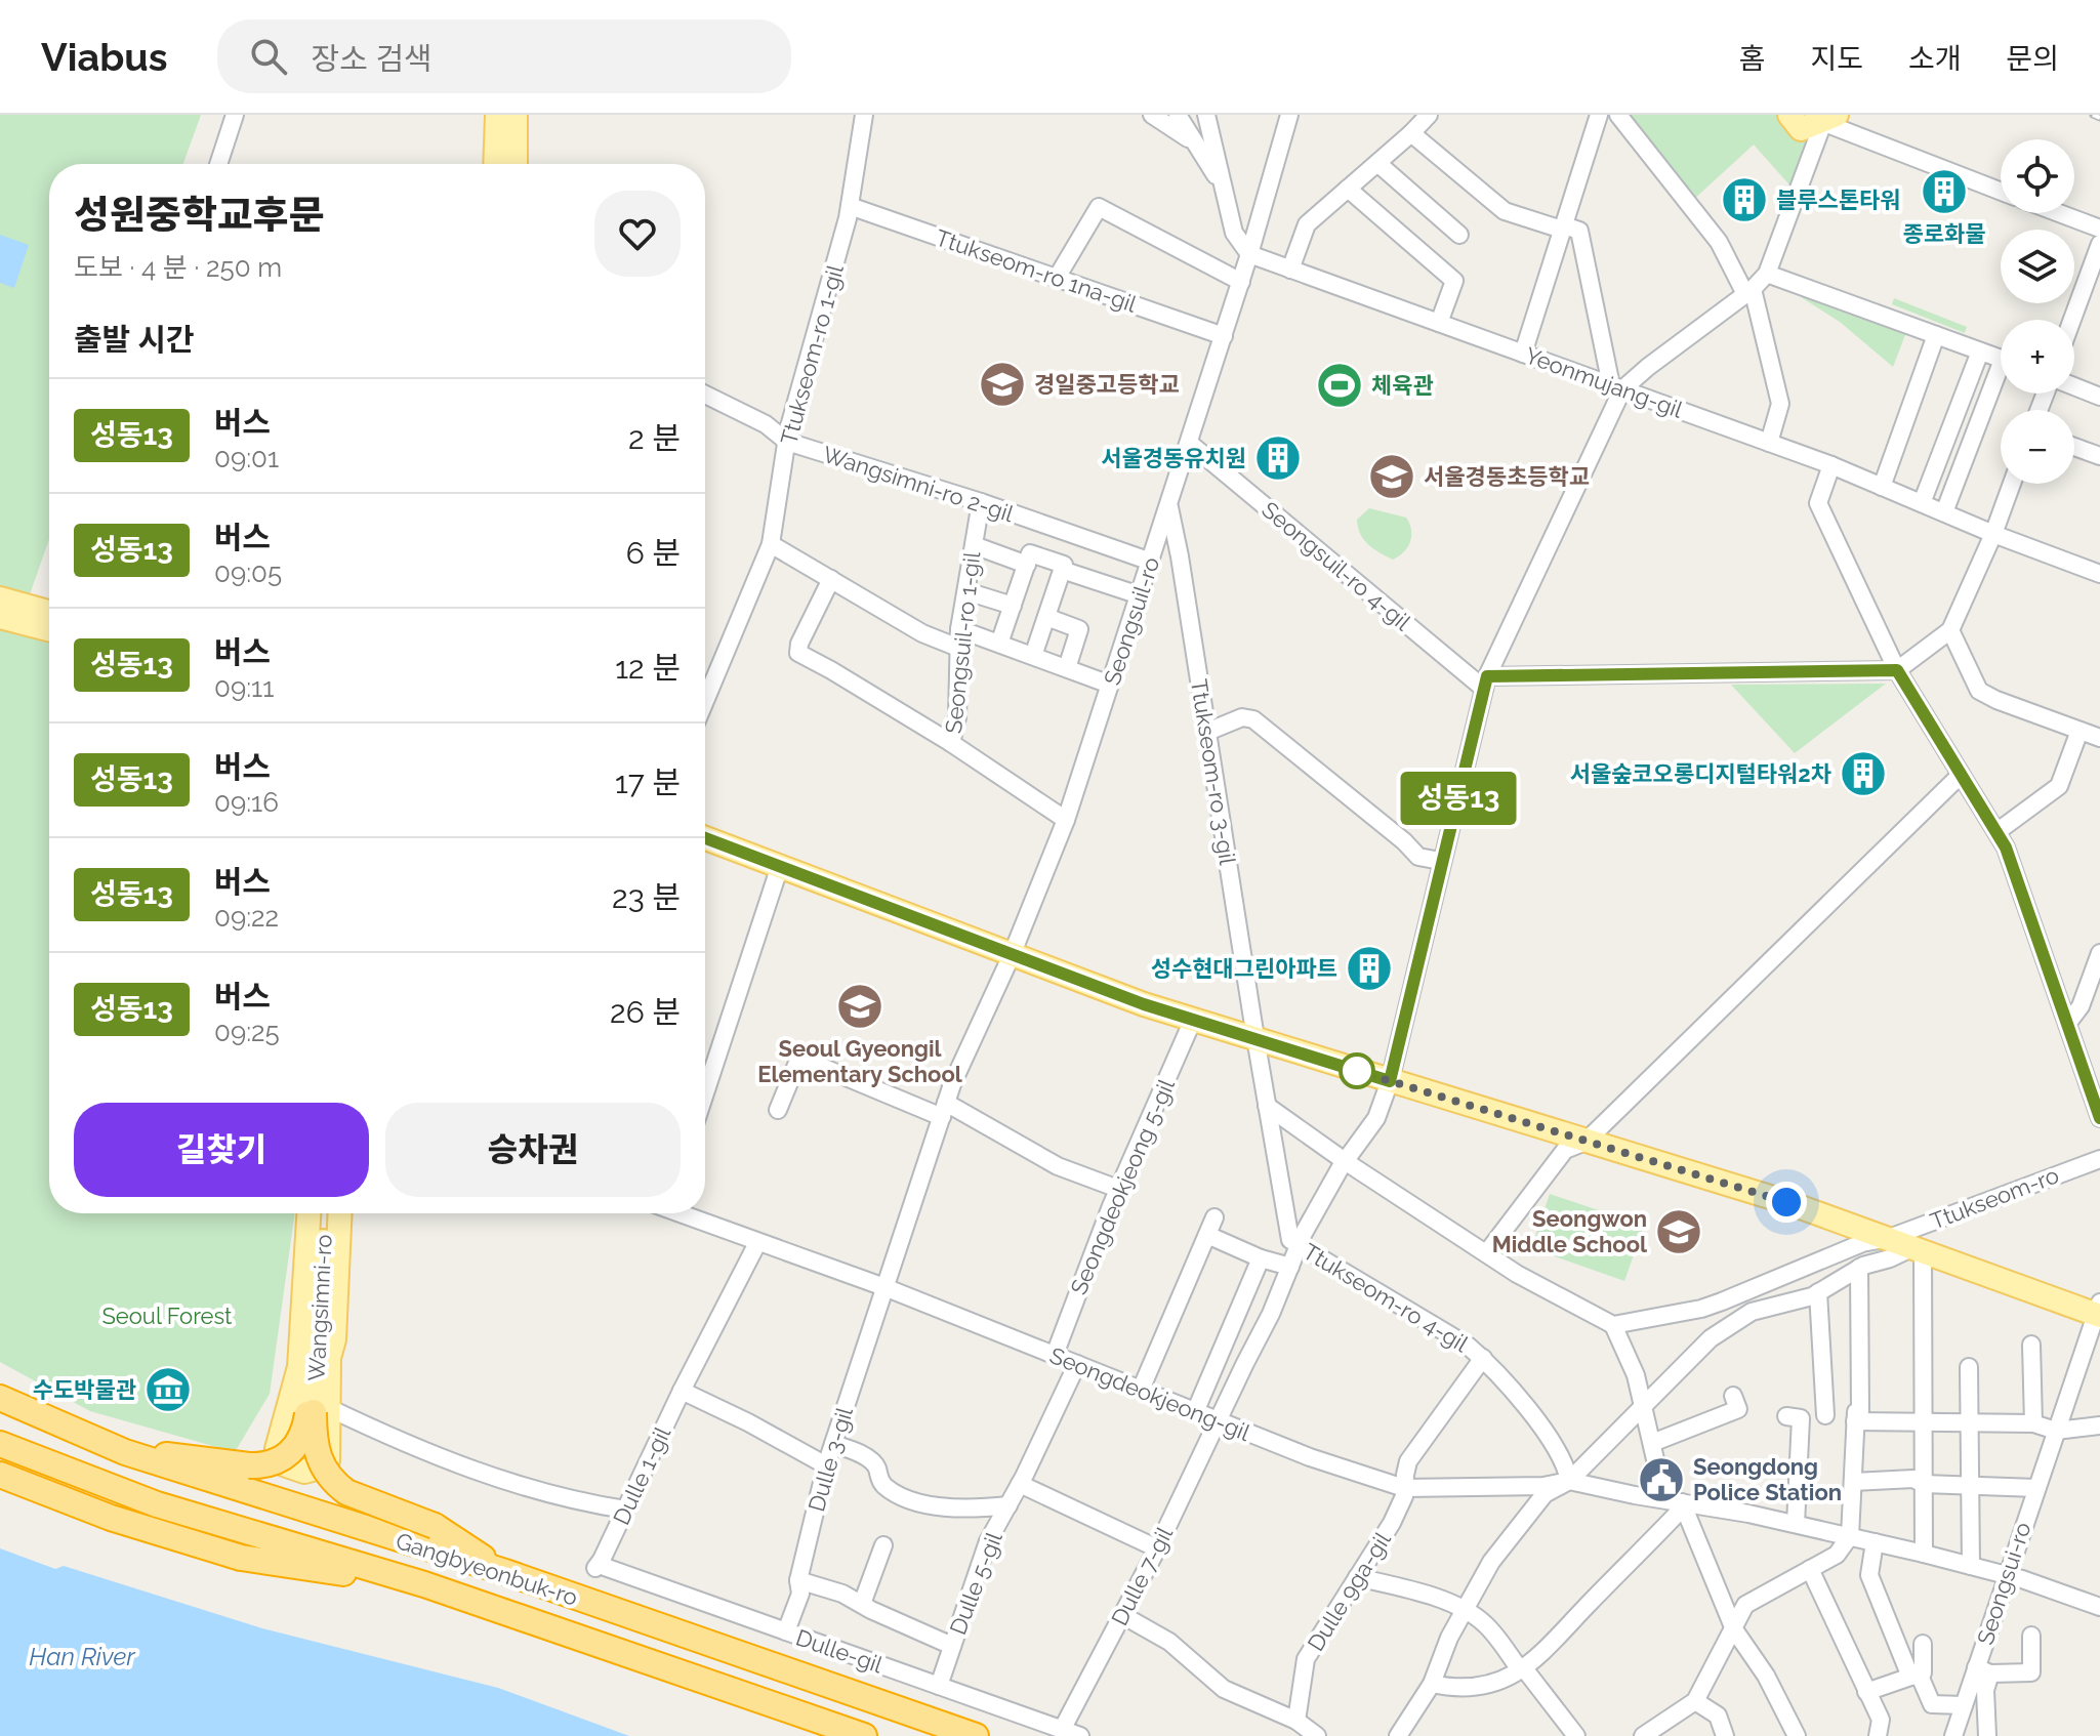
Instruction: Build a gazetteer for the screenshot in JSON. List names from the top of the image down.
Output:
{
  "streets": {
    "highway": ["Gangbyeonbuk-ro"],
    "main road": ["Ttukseom-ro", "Wangsimni-ro"],
    "street": [
      "Ttukseom-ro 1na-gil",
      "Ttukseom-ro 1-gil",
      "Yeonmujang-gil",
      "Wangsimni-ro 2-gil",
      "Seongsuil-ro 4-gil",
      "Seongsuil-ro",
      "Seongsuil-ro 1-gil",
      "Ttukseom-ro 3-gil",
      "Seongdeokjeong 5-gil",
      "Ttukseom-ro 4-gil",
      "Seongdeokjeong-gil",
      "Dulle 3-gil",
      "Dulle 1-gil",
      "Dulle 7-gil",
      "Dulle 5-gil",
      "Seongsui-ro",
      "Dulle 9ga-gil",
      "Dulle-gil"
    ]
  },
  "crossings": [
    ["Ttukseom-ro 1na-gil", "Ttukseom-ro 1-gil"],
    ["Ttukseom-ro 1na-gil", "Seongsuil-ro"],
    ["Ttukseom-ro 1-gil", "Wangsimni-ro 2-gil"],
    ["Yeonmujang-gil", "Seongsuil-ro"],
    ["Yeonmujang-gil", "Dulle 7-gil"],
    ["Wangsimni-ro 2-gil", "Seongsuil-ro"],
    ["Wangsimni-ro 2-gil", "Seongsuil-ro 1-gil"],
    ["Seongsuil-ro 4-gil", "Seongsuil-ro"],
    ["Seongsuil-ro 4-gil", "Dulle 7-gil"],
    ["Seongsuil-ro", "Seongsuil-ro 1-gil"],
    ["Seongsuil-ro", "Ttukseom-ro 3-gil"],
    ["Seongsuil-ro", "Ttukseom-ro"],
    ["Seongsuil-ro", "Dulle 3-gil"],
    ["Ttukseom-ro 3-gil", "Ttukseom-ro"],
    ["Ttukseom-ro 3-gil", "Ttukseom-ro 4-gil"],
    ["Seongdeokjeong 5-gil", "Ttukseom-ro"],
    ["Seongdeokjeong 5-gil", "Seongdeokjeong-gil"],
    ["Ttukseom-ro", "Ttukseom-ro 4-gil"],
    ["Ttukseom-ro", "Dulle 7-gil"],
    ["Ttukseom-ro", "Seongsui-ro"],
    ["Ttukseom-ro 4-gil", "Seongdeokjeong-gil"],
    ["Ttukseom-ro 4-gil", "Dulle 7-gil"],
    ["Ttukseom-ro 4-gil", "Dulle 9ga-gil"],
    ["Seongdeokjeong-gil", "Dulle 3-gil"],
    ["Seongdeokjeong-gil", "Dulle 1-gil"],
    ["Seongdeokjeong-gil", "Dulle 7-gil"],
    ["Seongdeokjeong-gil", "Dulle 5-gil"],
    ["Seongdeokjeong-gil", "Seongsui-ro"],
    ["Seongdeokjeong-gil", "Dulle 9ga-gil"],
    ["Dulle 3-gil", "Dulle-gil"],
    ["Dulle 1-gil", "Dulle-gil"],
    ["Dulle 7-gil", "Dulle-gil"],
    ["Dulle 5-gil", "Dulle-gil"]
  ],
  "water": ["Han River"],
  "parks": ["Seoul Forest"],
  "places": {
    "building": [
      "종로화물",
      "블루스톤타워",
      "서울경동유치원",
      "서울숲코오롱디지털타워2차",
      "성수현대그린아파트"
    ],
    "school or university": [
      "경일중고등학교",
      "서울경동초등학교",
      "Seoul Gyeongil Elementary School",
      "Seongwon Middle School"
    ],
    "sports": ["체육관"],
    "museum": ["수도박물관"],
    "public building": ["Seongdong Police Station"]
  },
  "lines": ["bus line 성동13"],
  "page": {
    "header": "Viabus",
    "search": "장소 검색",
    "nav": [
      "홈",
      "지도",
      "소개",
      "문의"
    ],
    "on_map": "성동13",
    "map_buttons": ["+", "−"],
    "heading": [
      ["성원중학교후문", "도보 · 4 분 · 250 m"],
      "출발 시간"
    ],
    "list": [
      {
        "mark": "성동13",
        "name": "버스",
        "note": "09:01",
        "value": "2 분"
      },
      {
        "mark": "성동13",
        "name": "버스",
        "note": "09:05",
        "value": "6 분"
      },
      {
        "mark": "성동13",
        "name": "버스",
        "note": "09:11",
        "value": "12 분"
      },
      {
        "mark": "성동13",
        "name": "버스",
        "note": "09:16",
        "value": "17 분"
      },
      {
        "mark": "성동13",
        "name": "버스",
        "note": "09:22",
        "value": "23 분"
      },
      {
        "mark": "성동13",
        "name": "버스",
        "note": "09:25",
        "value": "26 분"
      }
    ],
    "buttons": ["길찾기", "승차권"]
  }
}
